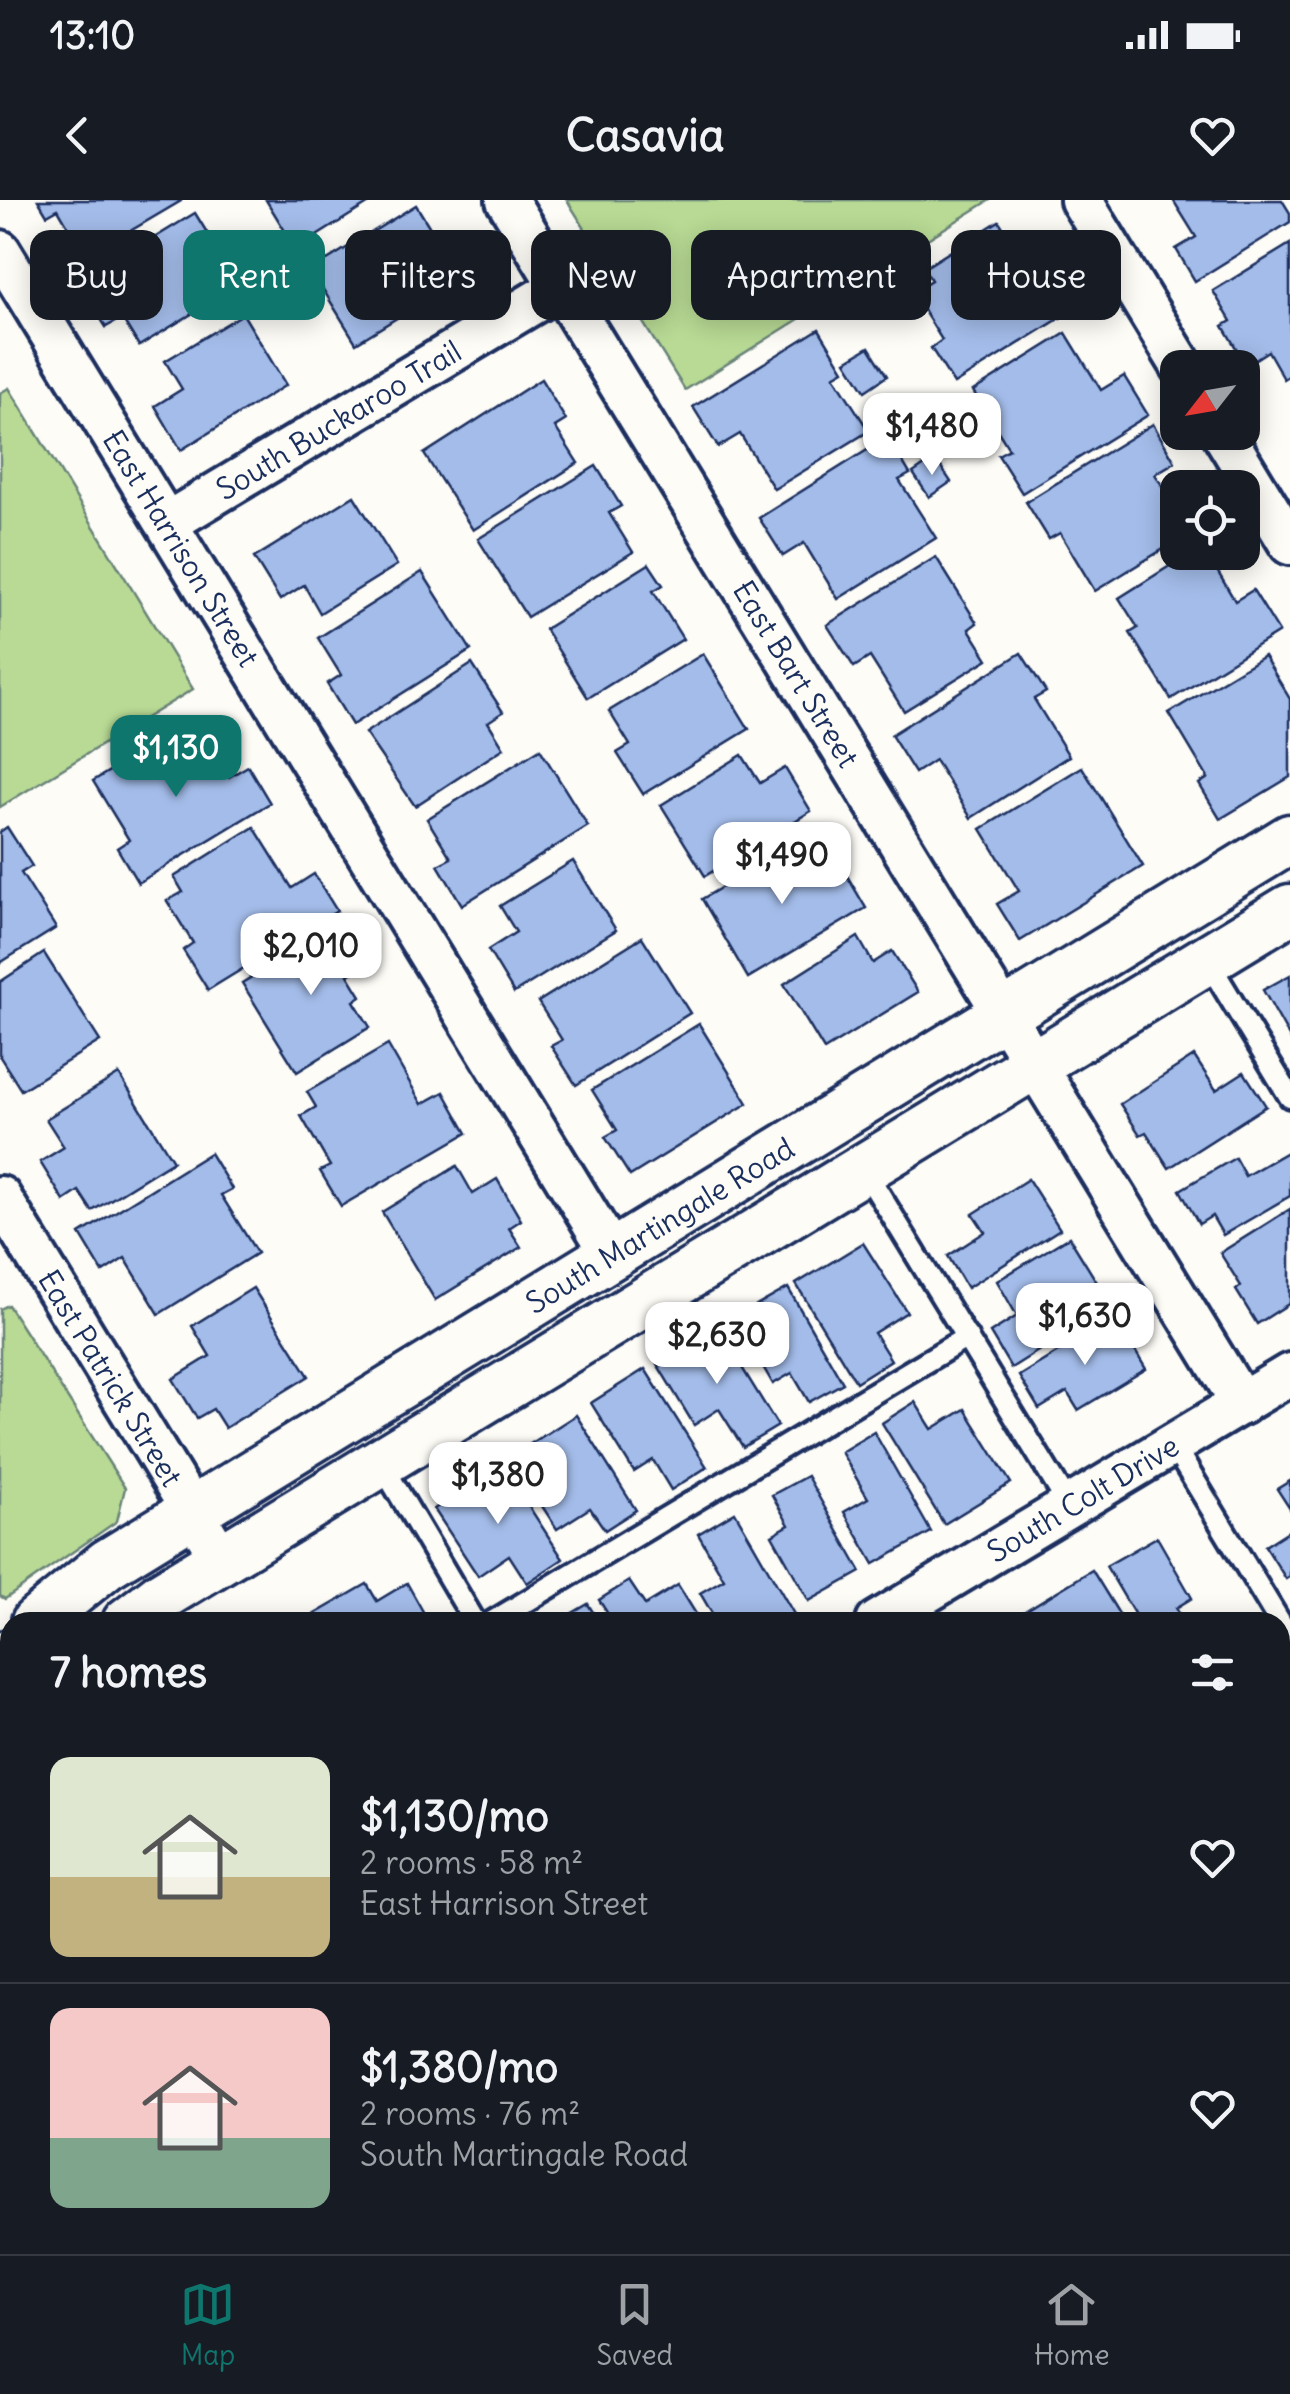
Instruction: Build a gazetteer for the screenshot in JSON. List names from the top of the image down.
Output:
{
  "streets": {
    "street": [
      "South Buckaroo Trail",
      "East Harrison Street",
      "East Bart Street",
      "South Martingale Road",
      "East Patrick Street",
      "South Colt Drive"
    ]
  },
  "crossings": [
    ["South Buckaroo Trail", "East Harrison Street"],
    ["East Harrison Street", "South Martingale Road"],
    ["East Bart Street", "South Martingale Road"],
    ["East Bart Street", "South Colt Drive"],
    ["South Martingale Road", "East Patrick Street"]
  ],
  "north": "bottom left",
  "page": {
    "status": "13:10",
    "header": "Casavia",
    "chip": [
      "Buy",
      "Rent",
      "Filters",
      "New",
      "Apartment",
      "House"
    ],
    "price": [
      "$1,480",
      "$1,130",
      "$1,490",
      "$2,010",
      "$1,630",
      "$2,630",
      "$1,380"
    ],
    "heading": "7 homes",
    "list": [
      {
        "name": "$1,130/mo",
        "note": "2 rooms · 58 m² · East Harrison Street"
      },
      {
        "name": "$1,380/mo",
        "note": "2 rooms · 76 m² · South Martingale Road"
      }
    ],
    "tabs": ["Map", "Saved", "Home"]
  }
}
